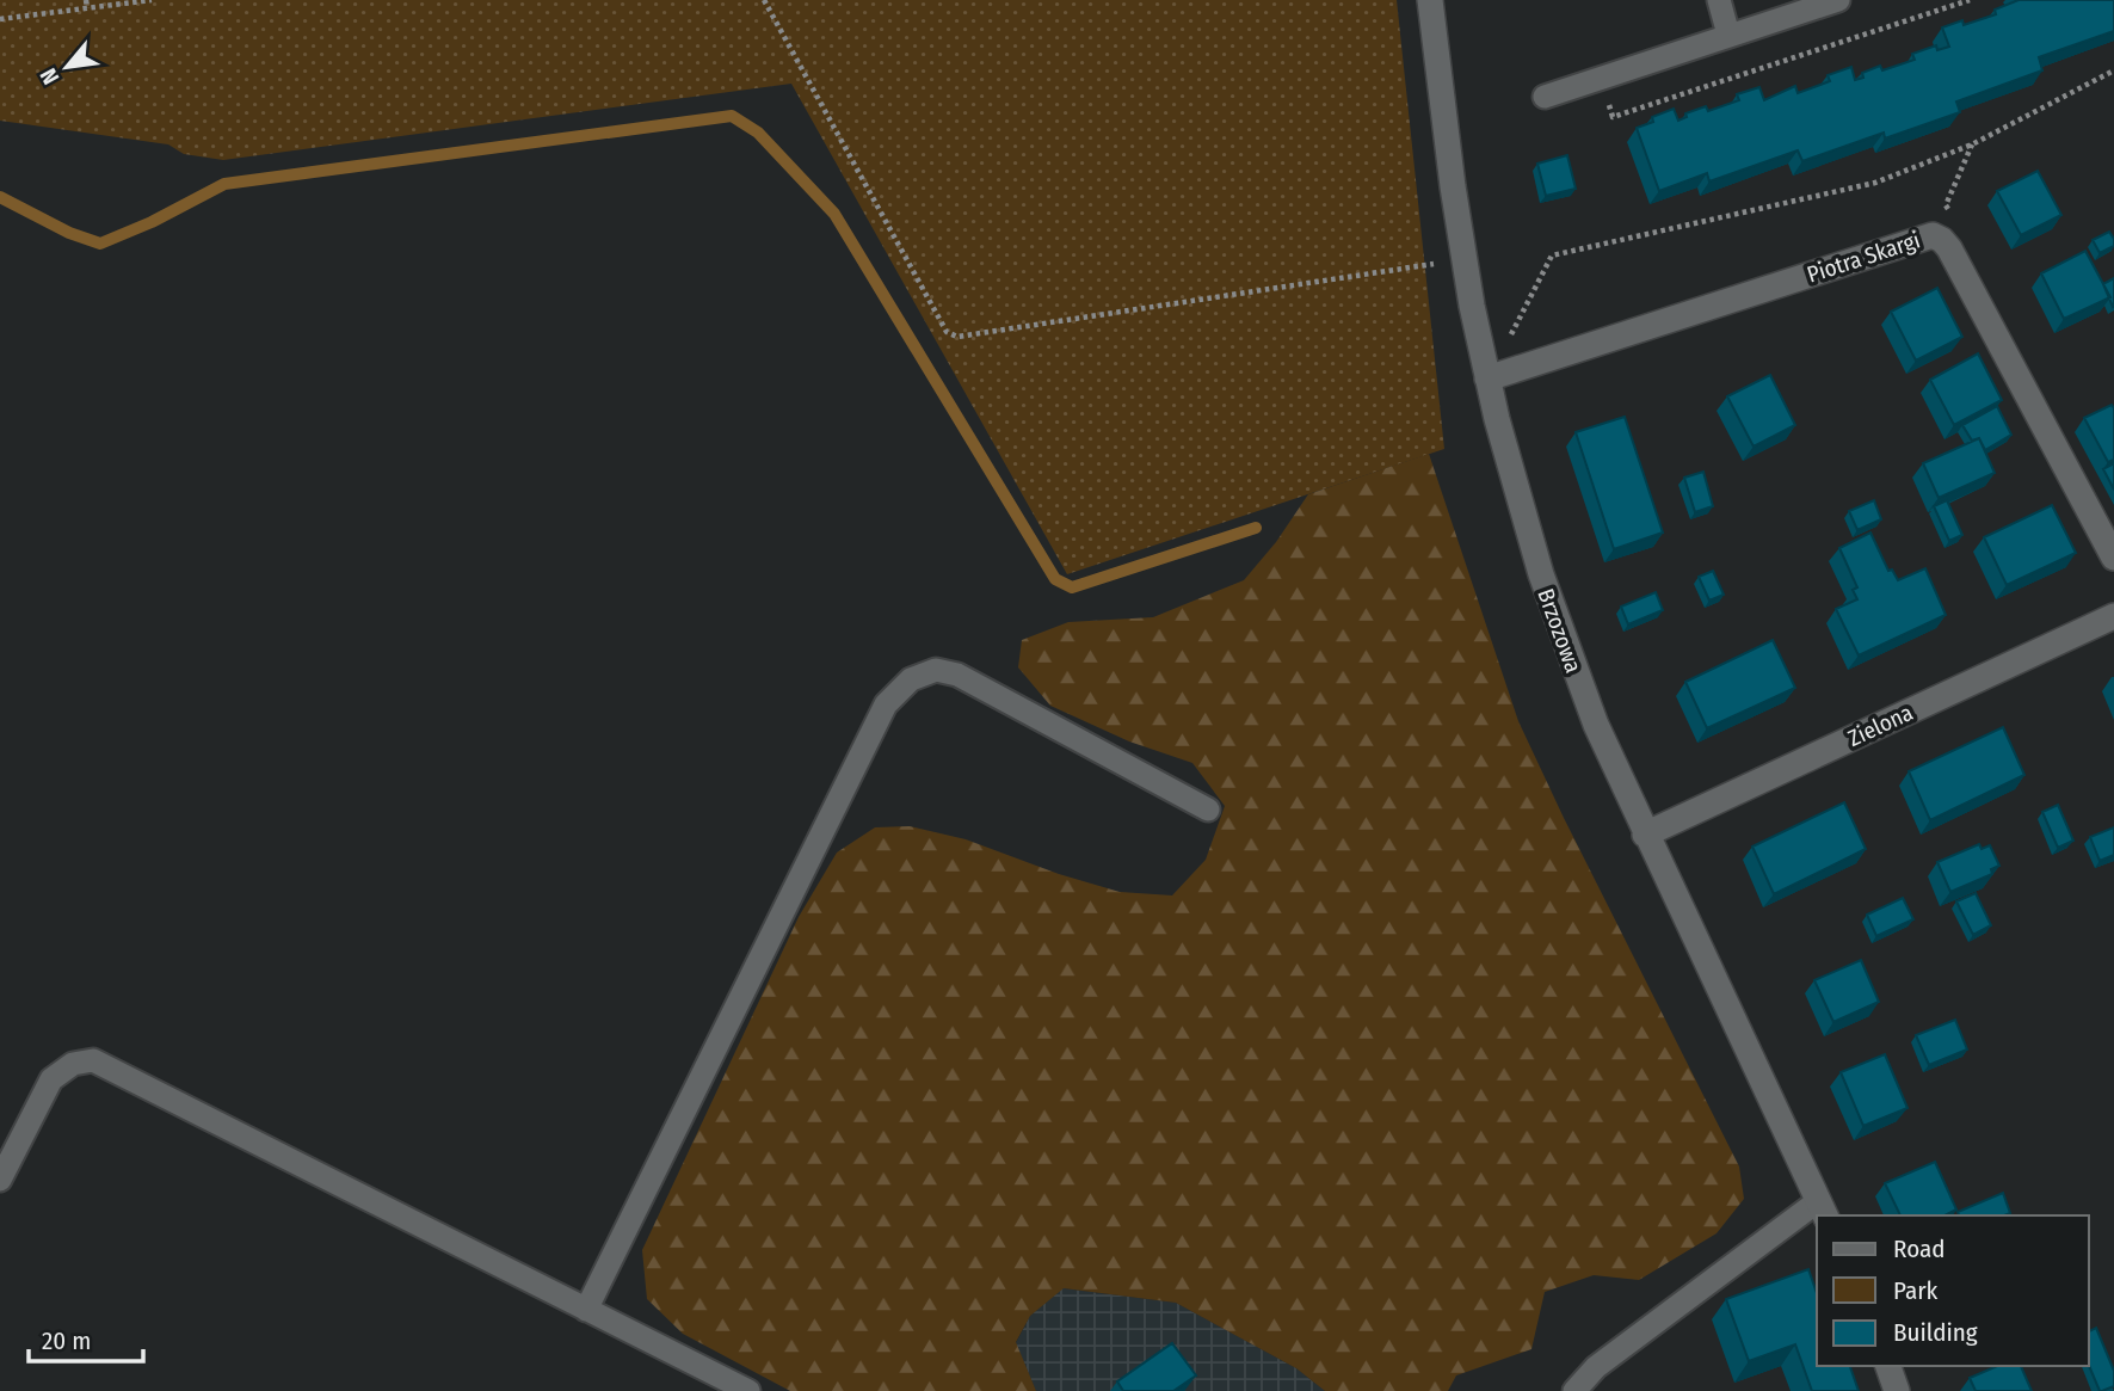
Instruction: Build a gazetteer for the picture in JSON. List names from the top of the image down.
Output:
{
  "streets": {
    "street": ["Piotra Skargi", "Brzozowa", "Zielona"]
  },
  "crossings": [
    ["Piotra Skargi", "Brzozowa"],
    ["Brzozowa", "Zielona"]
  ],
  "legend": ["Road", "Park", "Building"],
  "scale_bar": "20 m",
  "north": "bottom left"
}
